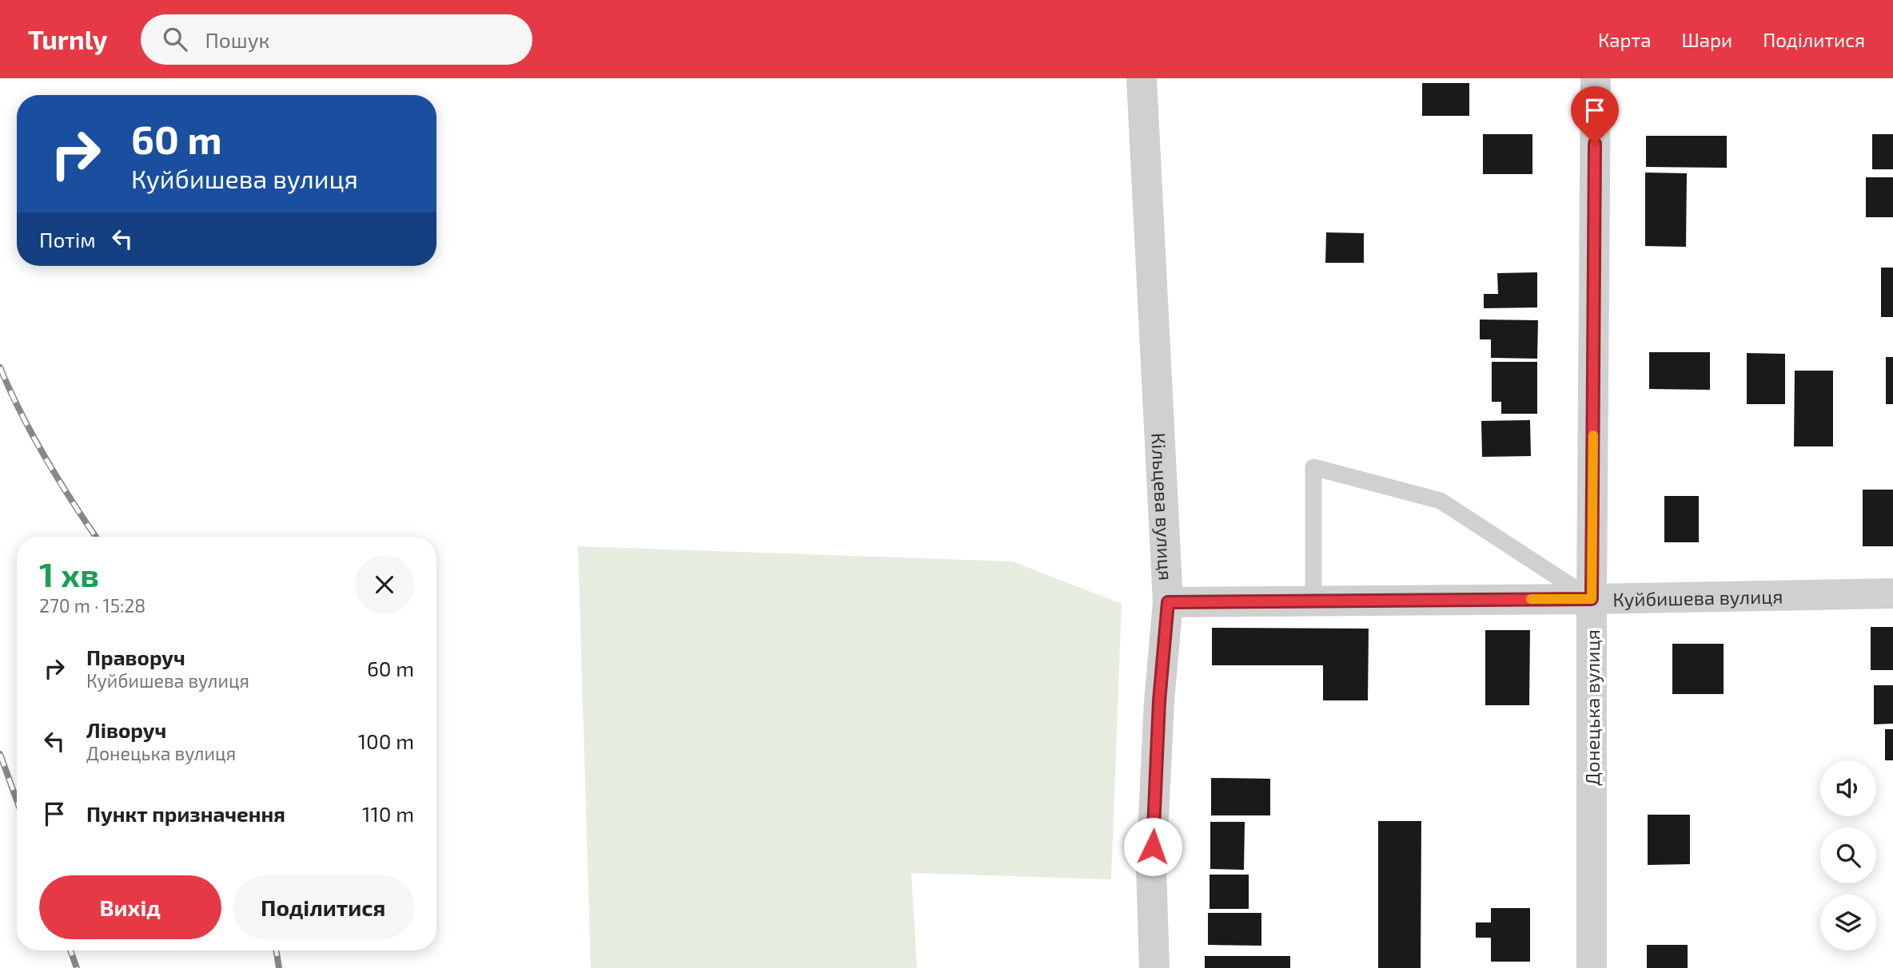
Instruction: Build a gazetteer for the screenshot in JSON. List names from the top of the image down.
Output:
{
  "streets": {
    "street": ["Кільцева вулиця", "Куйбишева вулиця", "Донецька вулиця"]
  },
  "crossings": [
    ["Кільцева вулиця", "Куйбишева вулиця"],
    ["Куйбишева вулиця", "Донецька вулиця"]
  ],
  "page": {
    "header": "Turnly",
    "search": "Пошук",
    "nav": ["Карта", "Шари", "Поділитися"],
    "turn": ["60 m", "Куйбишева вулиця"],
    "then": "Потім",
    "heading": ["1 хв", "270 m · 15:28"],
    "list": [
      {
        "name": "Праворуч",
        "note": "Куйбишева вулиця",
        "value": "60 m"
      },
      {
        "name": "Ліворуч",
        "note": "Донецька вулиця",
        "value": "100 m"
      },
      {
        "name": "Пункт призначення",
        "value": "110 m"
      }
    ],
    "buttons": ["Вихід", "Поділитися"]
  }
}
